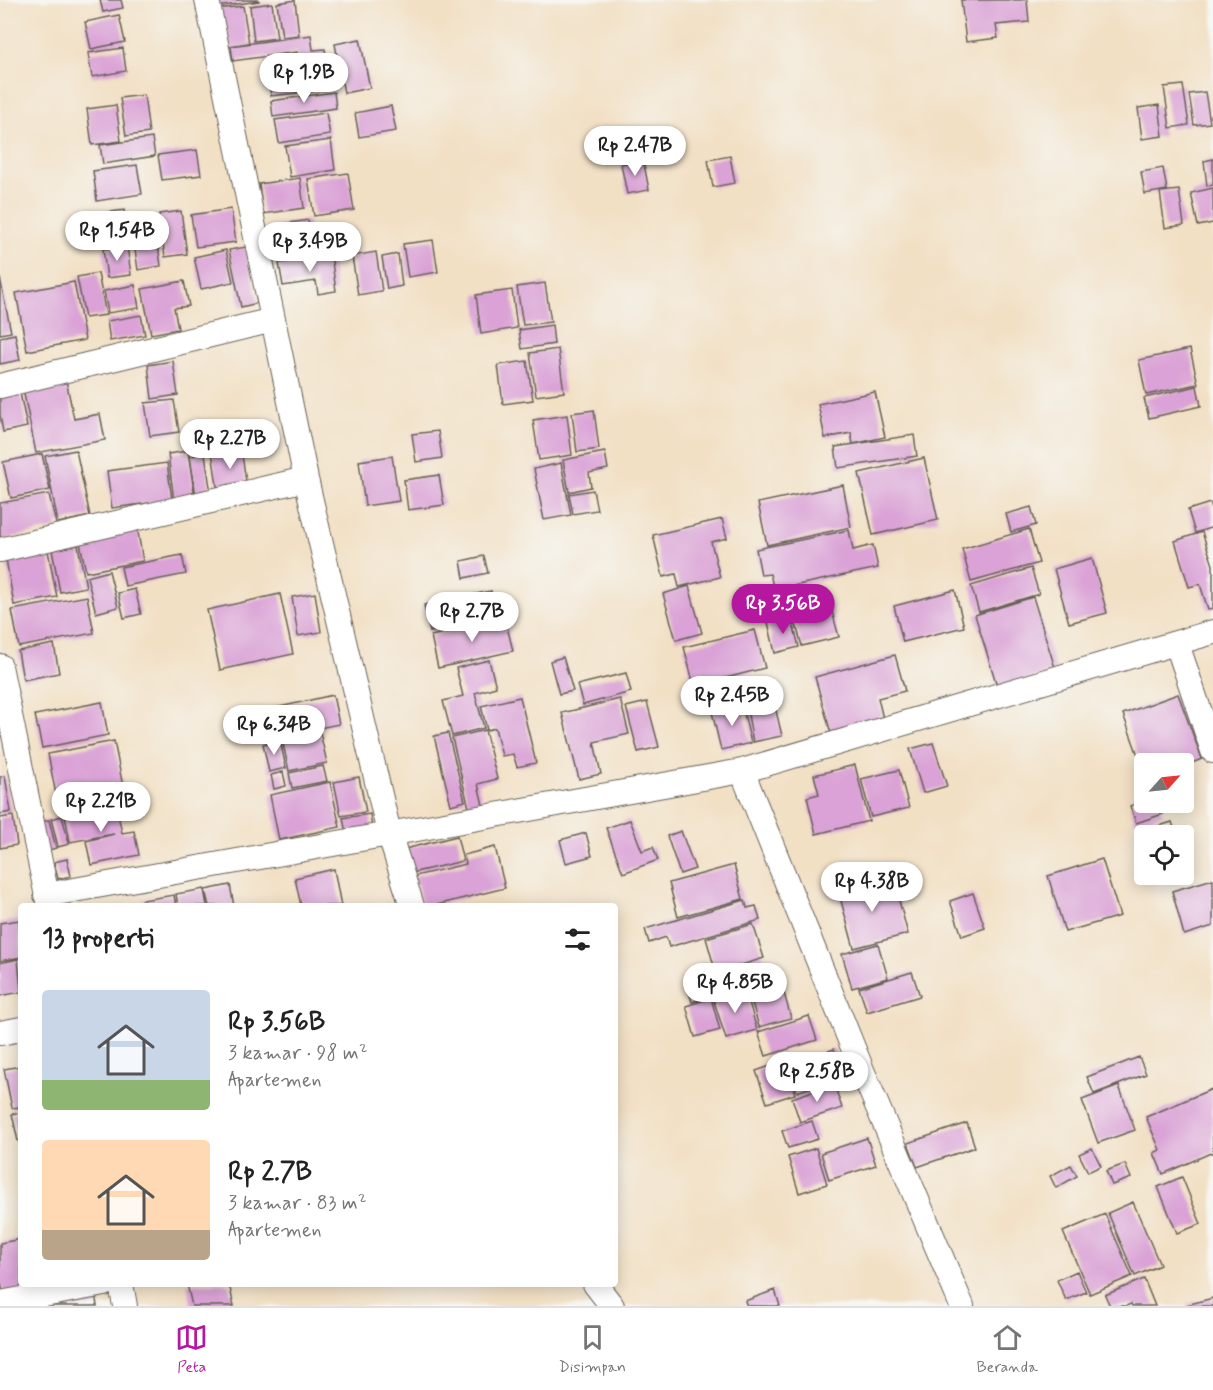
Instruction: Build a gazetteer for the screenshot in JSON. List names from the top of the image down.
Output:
{
  "north": "top right",
  "page": {
    "price": [
      "Rp 1.9B",
      "Rp 2.47B",
      "Rp 1.54B",
      "Rp 3.49B",
      "Rp 2.27B",
      "Rp 3.56B",
      "Rp 2.7B",
      "Rp 2.45B",
      "Rp 6.34B",
      "Rp 2.21B",
      "Rp 4.38B",
      "Rp 4.85B",
      "Rp 2.58B"
    ],
    "heading": "13 properti",
    "list": [
      {
        "name": "Rp 3.56B",
        "note": "3 kamar · 98 m² · Apartemen"
      },
      {
        "name": "Rp 2.7B",
        "note": "3 kamar · 83 m² · Apartemen"
      }
    ],
    "tabs": ["Peta", "Disimpan", "Beranda"]
  }
}
